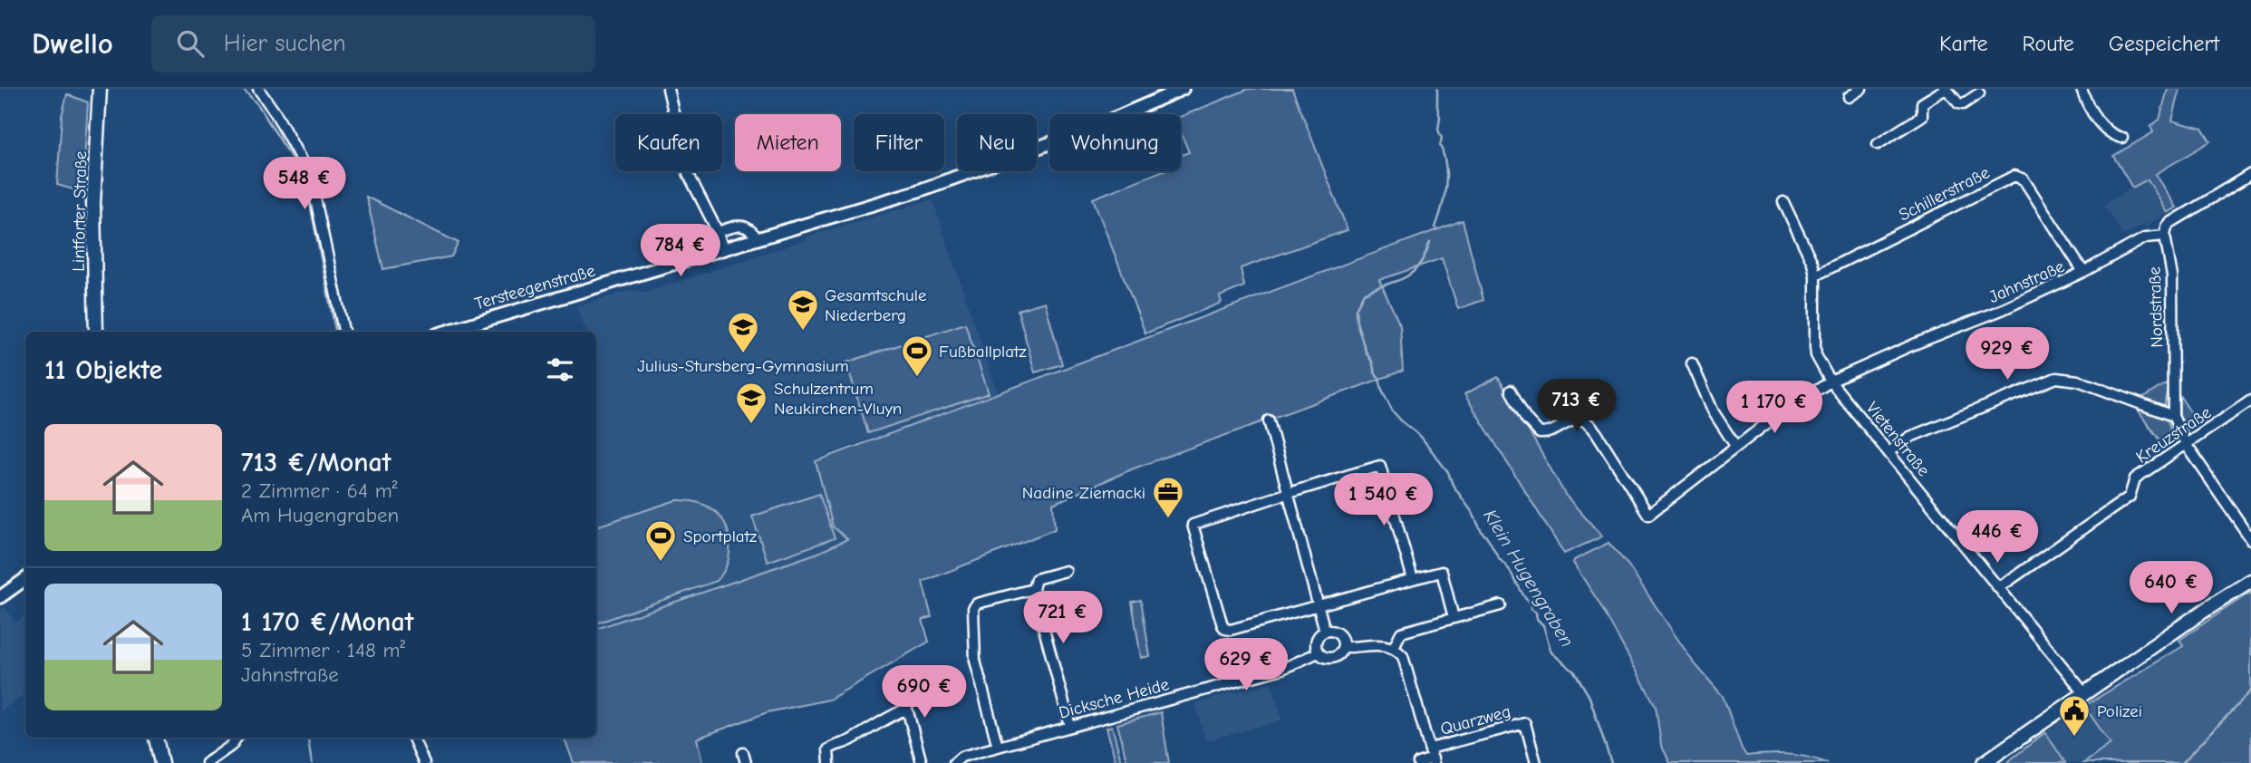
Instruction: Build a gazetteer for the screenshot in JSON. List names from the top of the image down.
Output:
{
  "streets": {
    "main road": ["Lintforter Straße"],
    "street": [
      "Schillerstraße",
      "Jahnstraße",
      "Tersteegenstraße",
      "Nordstraße",
      "Kreuzstraße",
      "Vietenstraße",
      "Dicksche Heide",
      "Quarzweg"
    ]
  },
  "crossings": [
    ["Schillerstraße", "Jahnstraße"],
    ["Jahnstraße", "Nordstraße"],
    ["Jahnstraße", "Vietenstraße"],
    ["Kreuzstraße", "Vietenstraße"]
  ],
  "water": ["Klein Hugengraben"],
  "places": {
    "school or university": ["Gesamtschule Niederberg", "Julius-Stursberg-Gymnasium", "Schulzentrum Neukirchen-Vluyn"],
    "sports": ["Fußballplatz", "Sportplatz"],
    "office": ["Nadine Ziemacki"],
    "public building": ["Polizei"]
  },
  "page": {
    "header": "Dwello",
    "search": "Hier suchen",
    "nav": ["Karte", "Route", "Gespeichert"],
    "chip": [
      "Kaufen",
      "Mieten",
      "Filter",
      "Neu",
      "Wohnung"
    ],
    "price": [
      "548 €",
      "784 €",
      "929 €",
      "713 €",
      "1 170 €",
      "1 540 €",
      "446 €",
      "640 €",
      "721 €",
      "629 €",
      "690 €"
    ],
    "heading": "11 Objekte",
    "list": [
      {
        "name": "713 €/Monat",
        "note": "2 Zimmer · 64 m² · Am Hugengraben"
      },
      {
        "name": "1 170 €/Monat",
        "note": "5 Zimmer · 148 m² · Jahnstraße"
      }
    ]
  }
}
